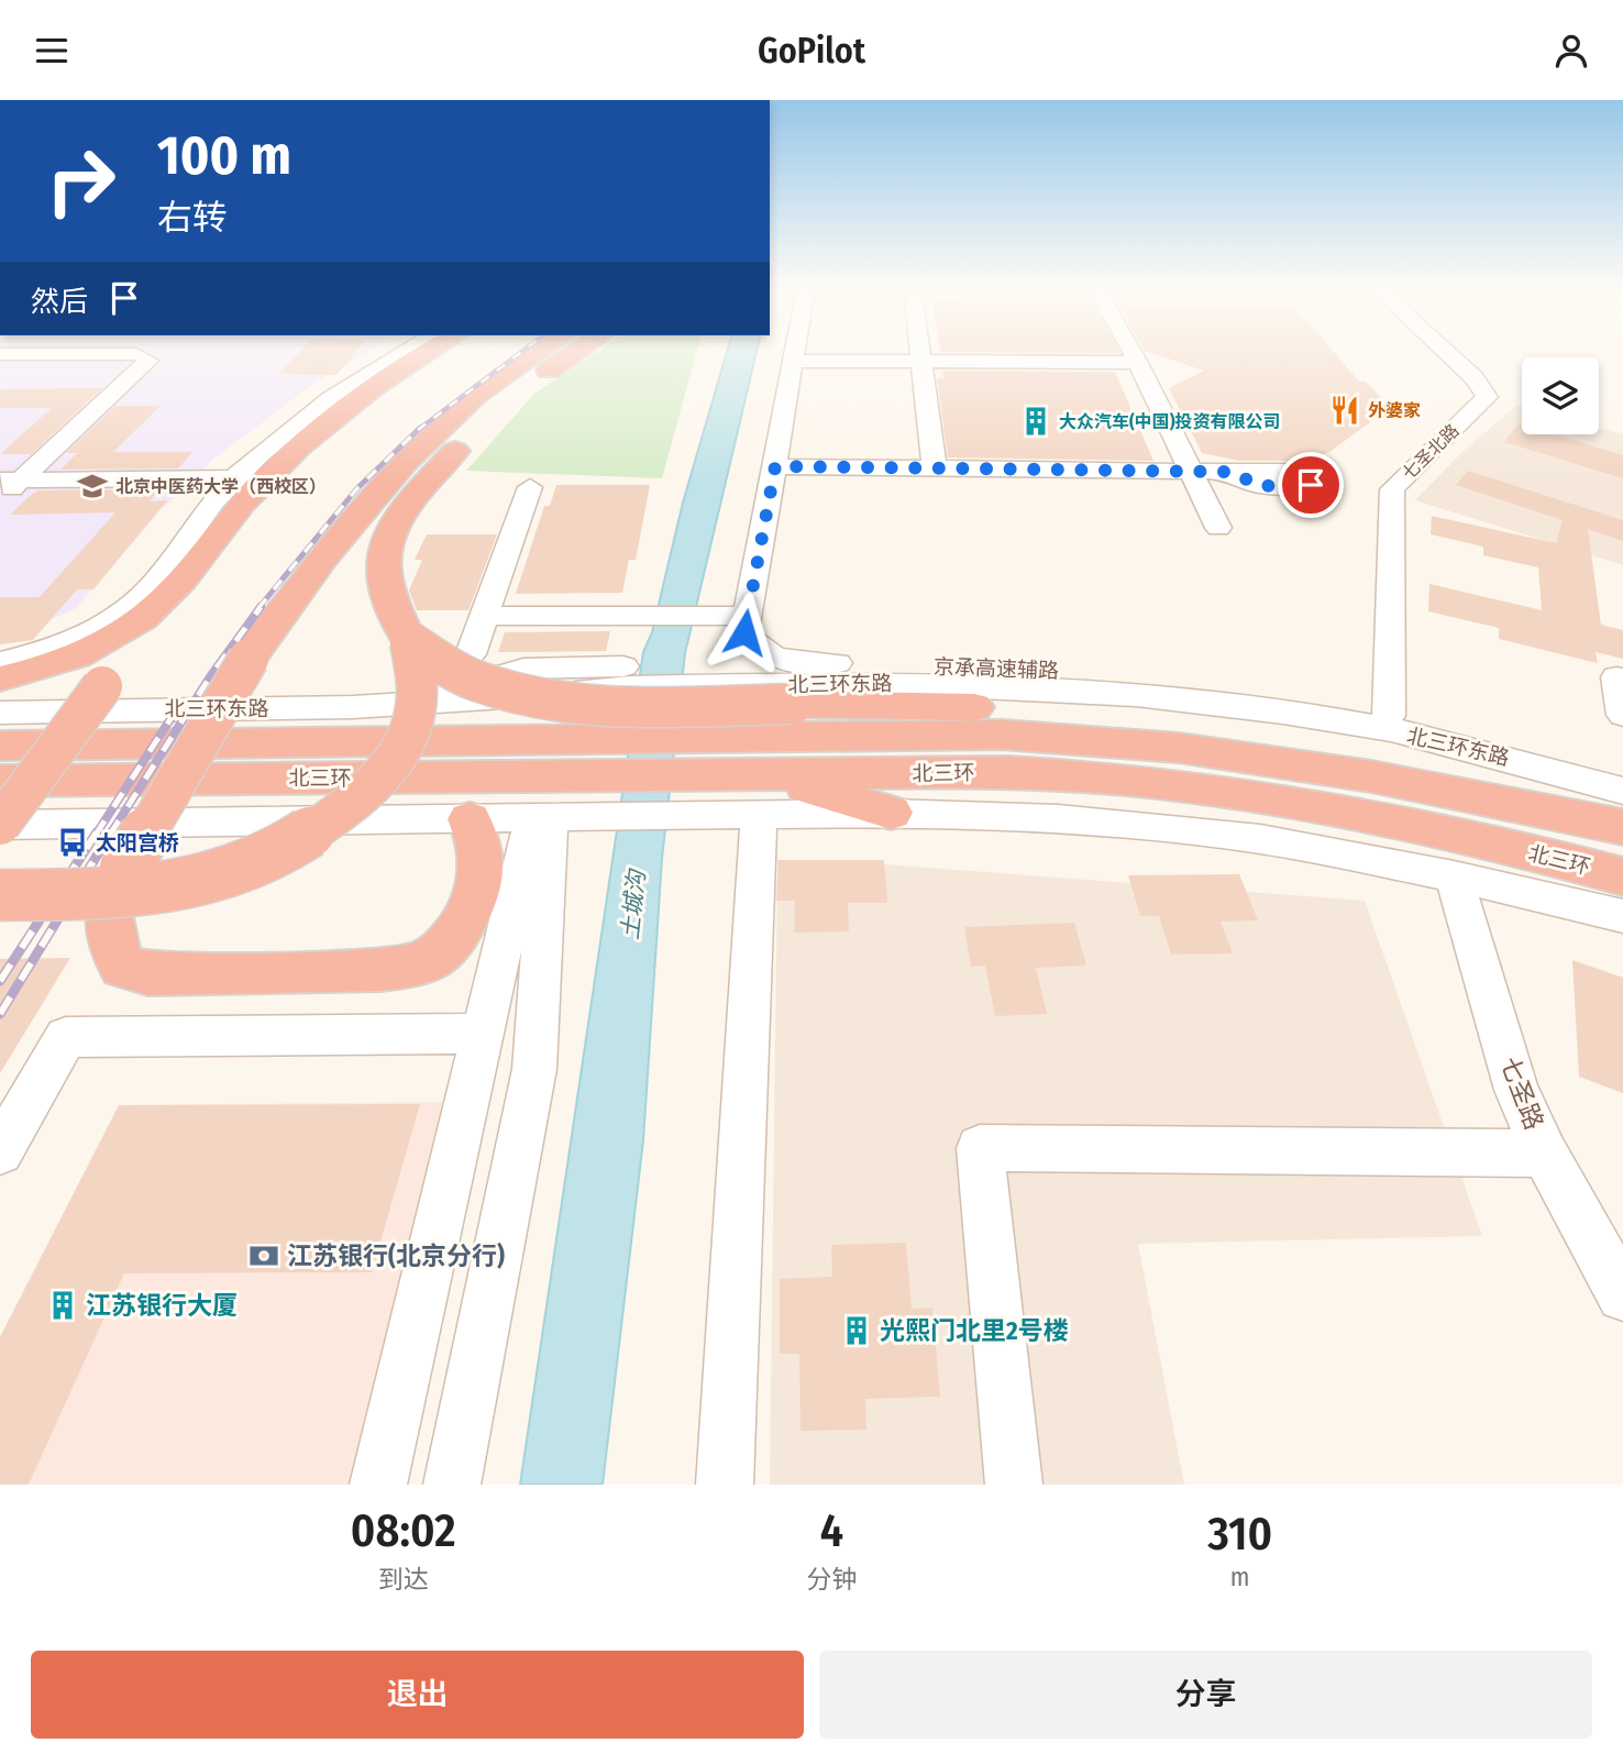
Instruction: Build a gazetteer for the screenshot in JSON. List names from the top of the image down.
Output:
{
  "streets": {
    "highway": ["北三环东路", "北三环"],
    "street": ["七圣北路", "京承高速辅路", "七圣路"]
  },
  "crossings": [
    ["七圣北路", "京承高速辅路"],
    ["京承高速辅路", "北三环东路"],
    ["北三环东路", "北三环"]
  ],
  "water": ["土城沟"],
  "places": {
    "restaurant": ["外婆家"],
    "building": ["大众汽车(中国)投资有限公司", "江苏银行大厦", "光熙门北里2号楼"],
    "school or university": ["北京中医药大学（西校区）"],
    "bus stop": ["太阳宫桥"],
    "bank": ["江苏银行(北京分行)"]
  },
  "page": {
    "header": "GoPilot",
    "turn": ["100 m", "右转"],
    "then": "然后",
    "eta": [
      "08:02",
      "到达",
      "4",
      "分钟",
      "310",
      "m"
    ],
    "buttons": ["退出", "分享"]
  }
}
